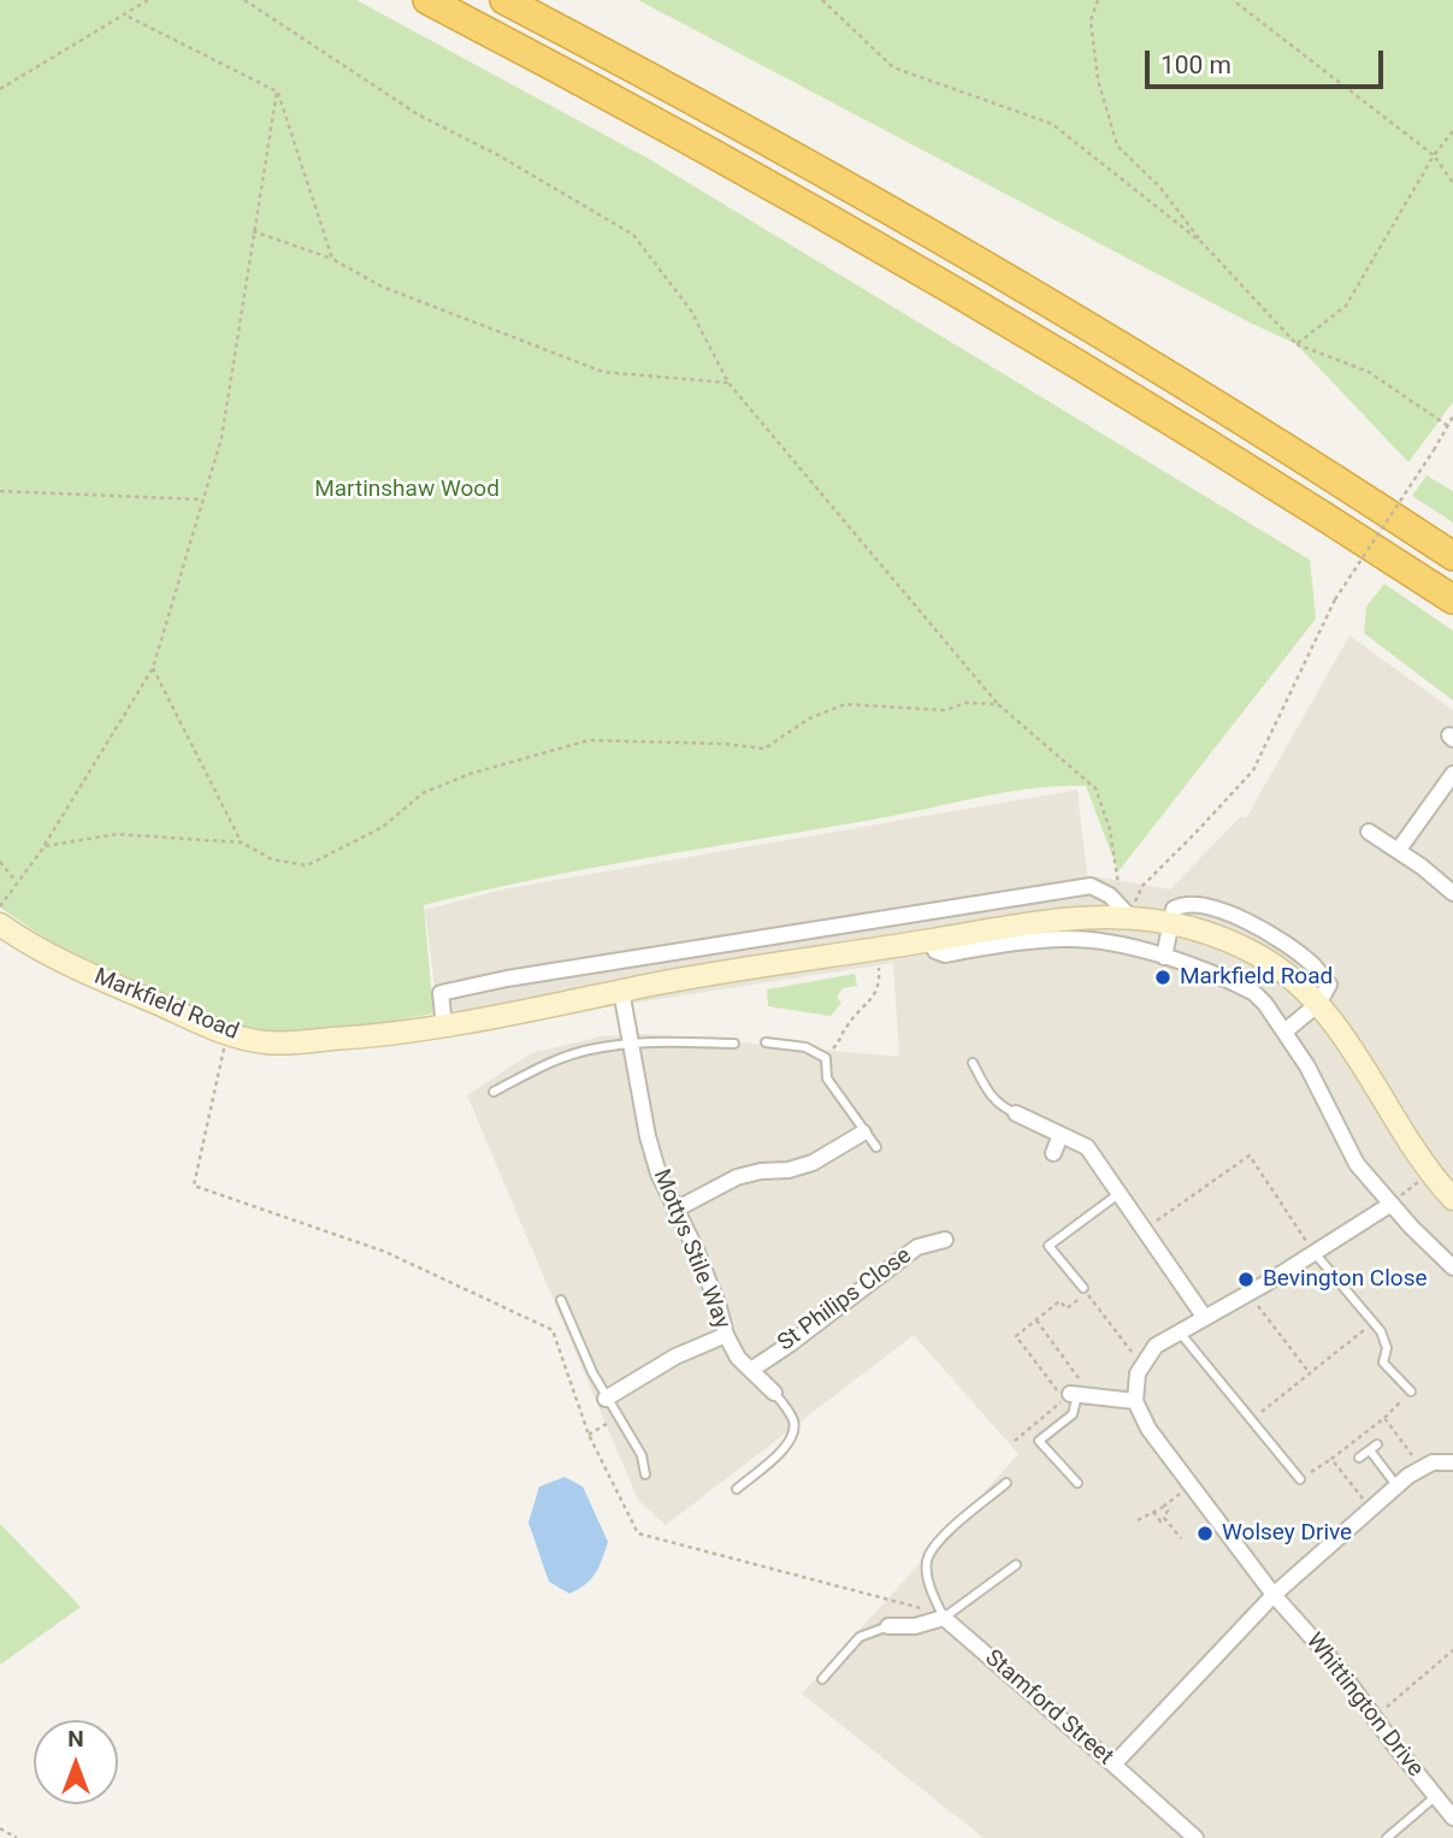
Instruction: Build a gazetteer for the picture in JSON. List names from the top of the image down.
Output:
{
  "streets": {
    "street": [
      "Markfield Road",
      "Mottys Stile Way",
      "St Philips Close",
      "Whittington Drive",
      "Stamford Street"
    ]
  },
  "crossings": [
    ["Markfield Road", "Mottys Stile Way"],
    ["Mottys Stile Way", "St Philips Close"]
  ],
  "parks": ["Martinshaw Wood"],
  "places": ["Markfield Road", "Bevington Close", "Wolsey Drive"],
  "scale_bar": "100 m",
  "north": "top"
}
